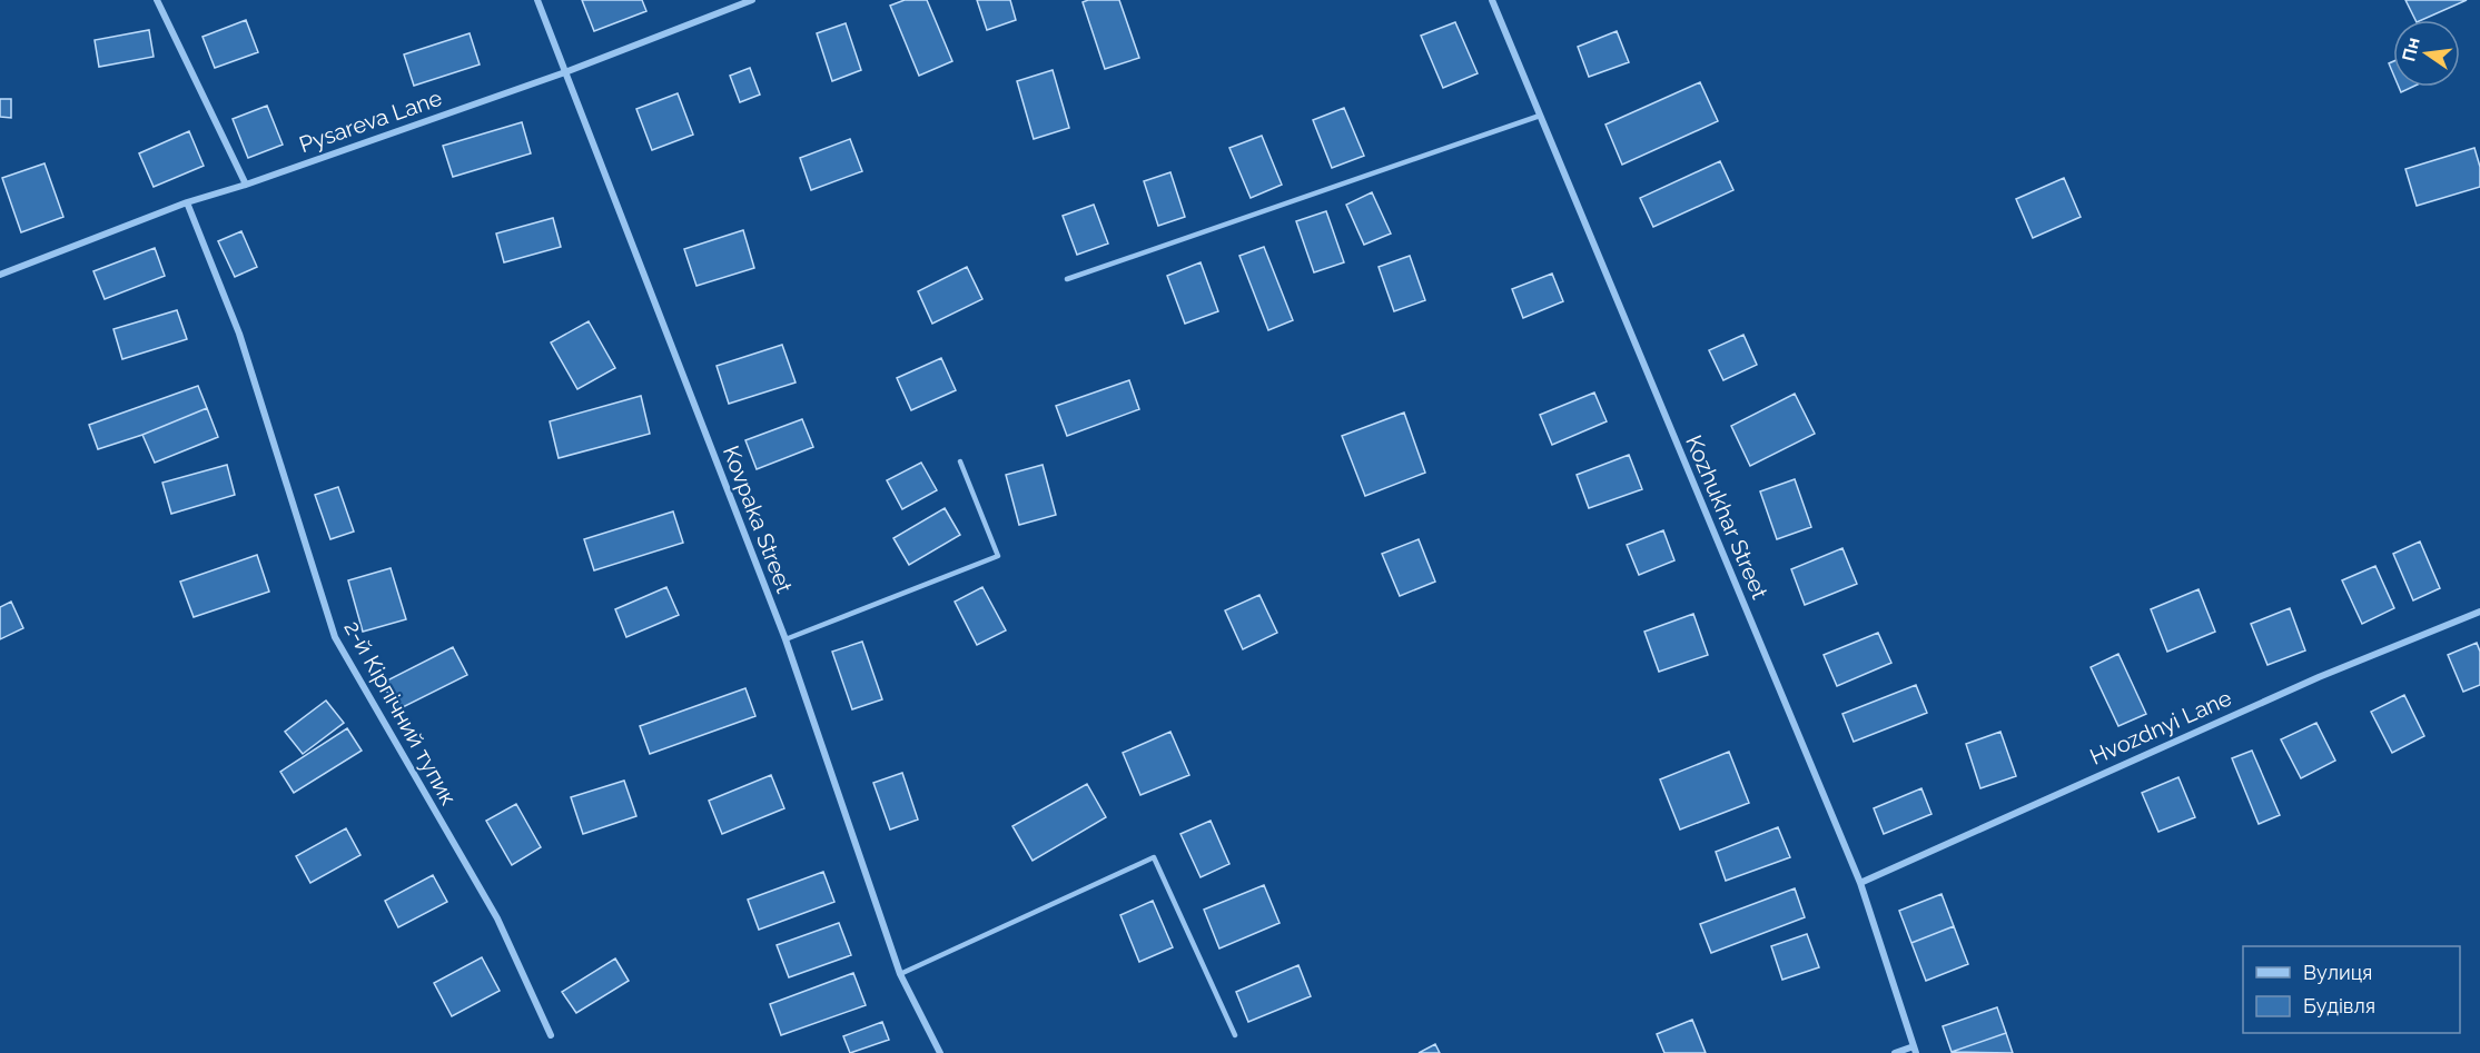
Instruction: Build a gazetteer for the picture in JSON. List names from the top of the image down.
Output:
{
  "streets": {
    "street": [
      "Pysareva Lane",
      "Kozhukhar Street",
      "Kovpaka Street",
      "2-й Кірпічний тупик",
      "Hvozdnyi Lane"
    ]
  },
  "crossings": [
    ["Pysareva Lane", "Kovpaka Street"],
    ["Pysareva Lane", "2-й Кірпічний тупик"],
    ["Kozhukhar Street", "Hvozdnyi Lane"]
  ],
  "legend": ["Вулиця", "Будівля"],
  "north": "left"
}
